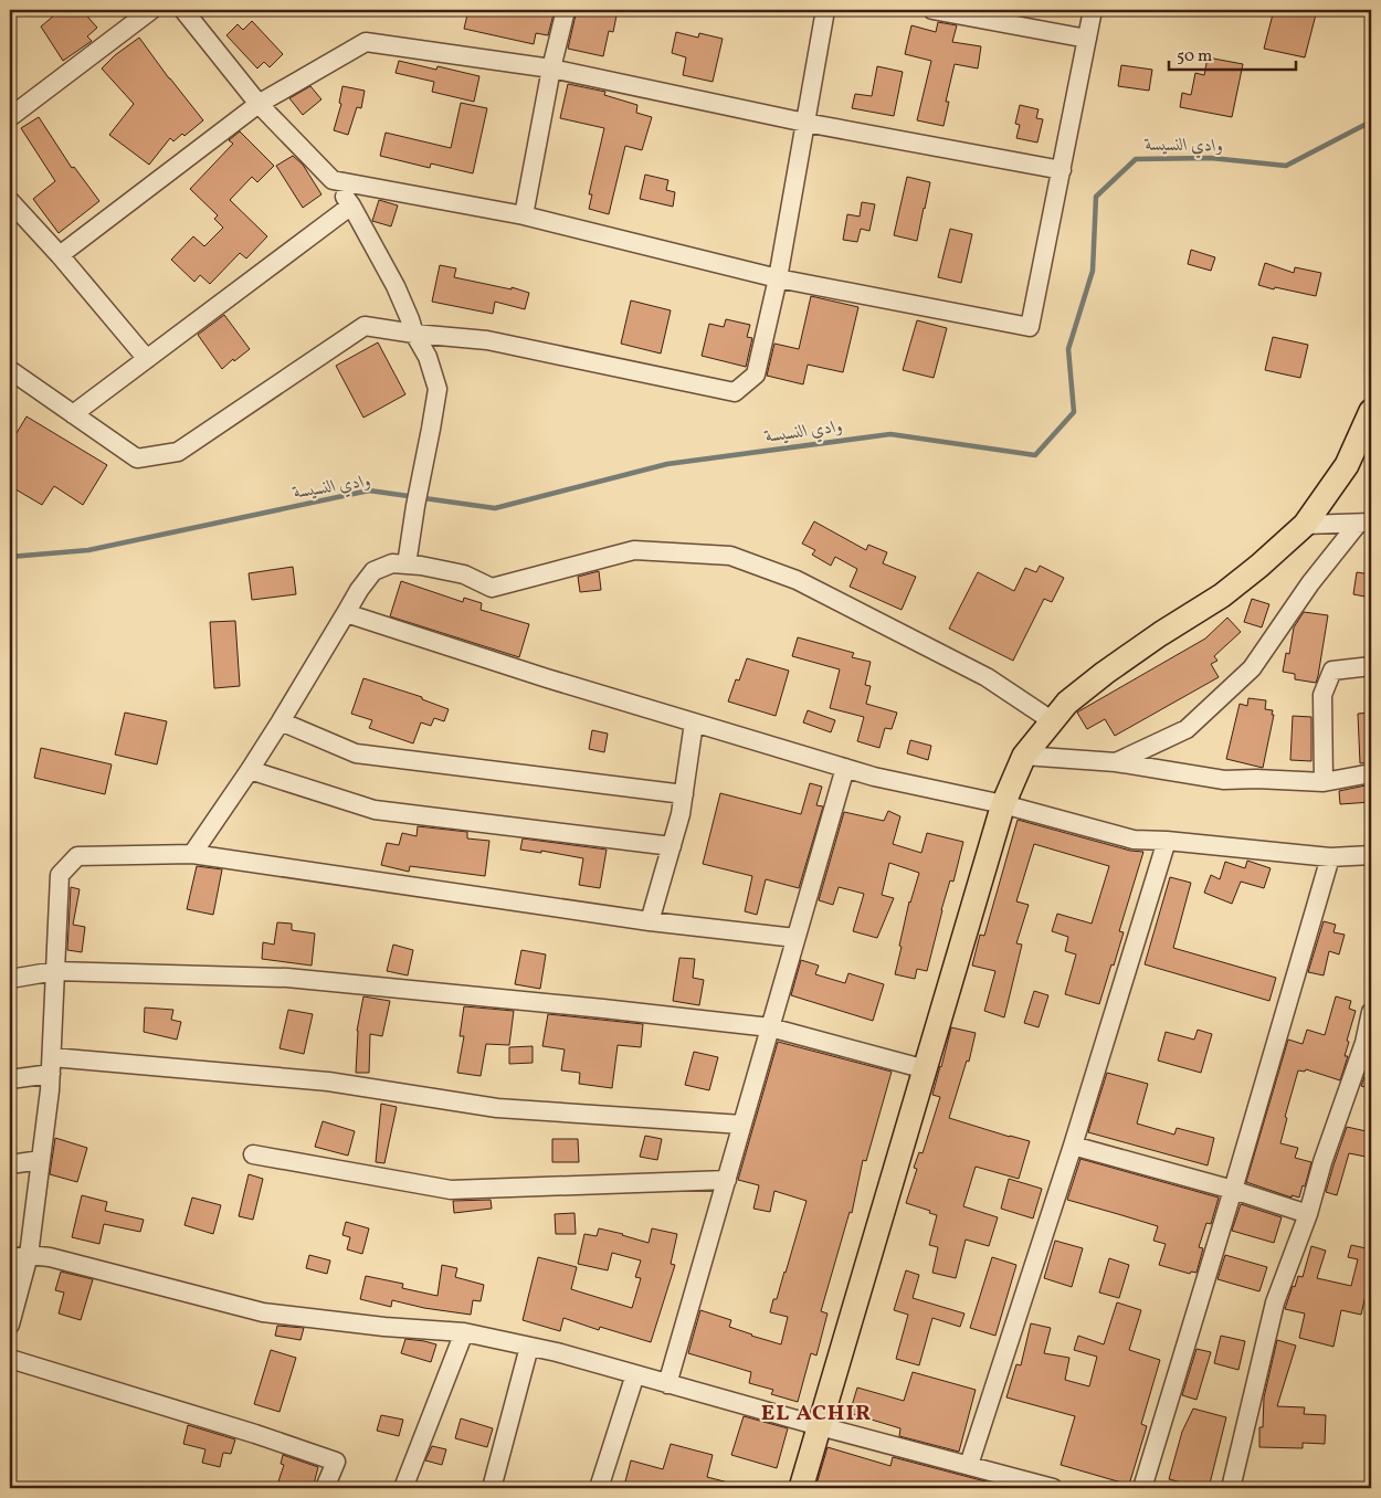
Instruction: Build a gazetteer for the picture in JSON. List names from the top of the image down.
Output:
{
  "districts": ["EL ACHIR"],
  "water": ["وادي النسيسة"],
  "scale_bar": "50 m"
}
